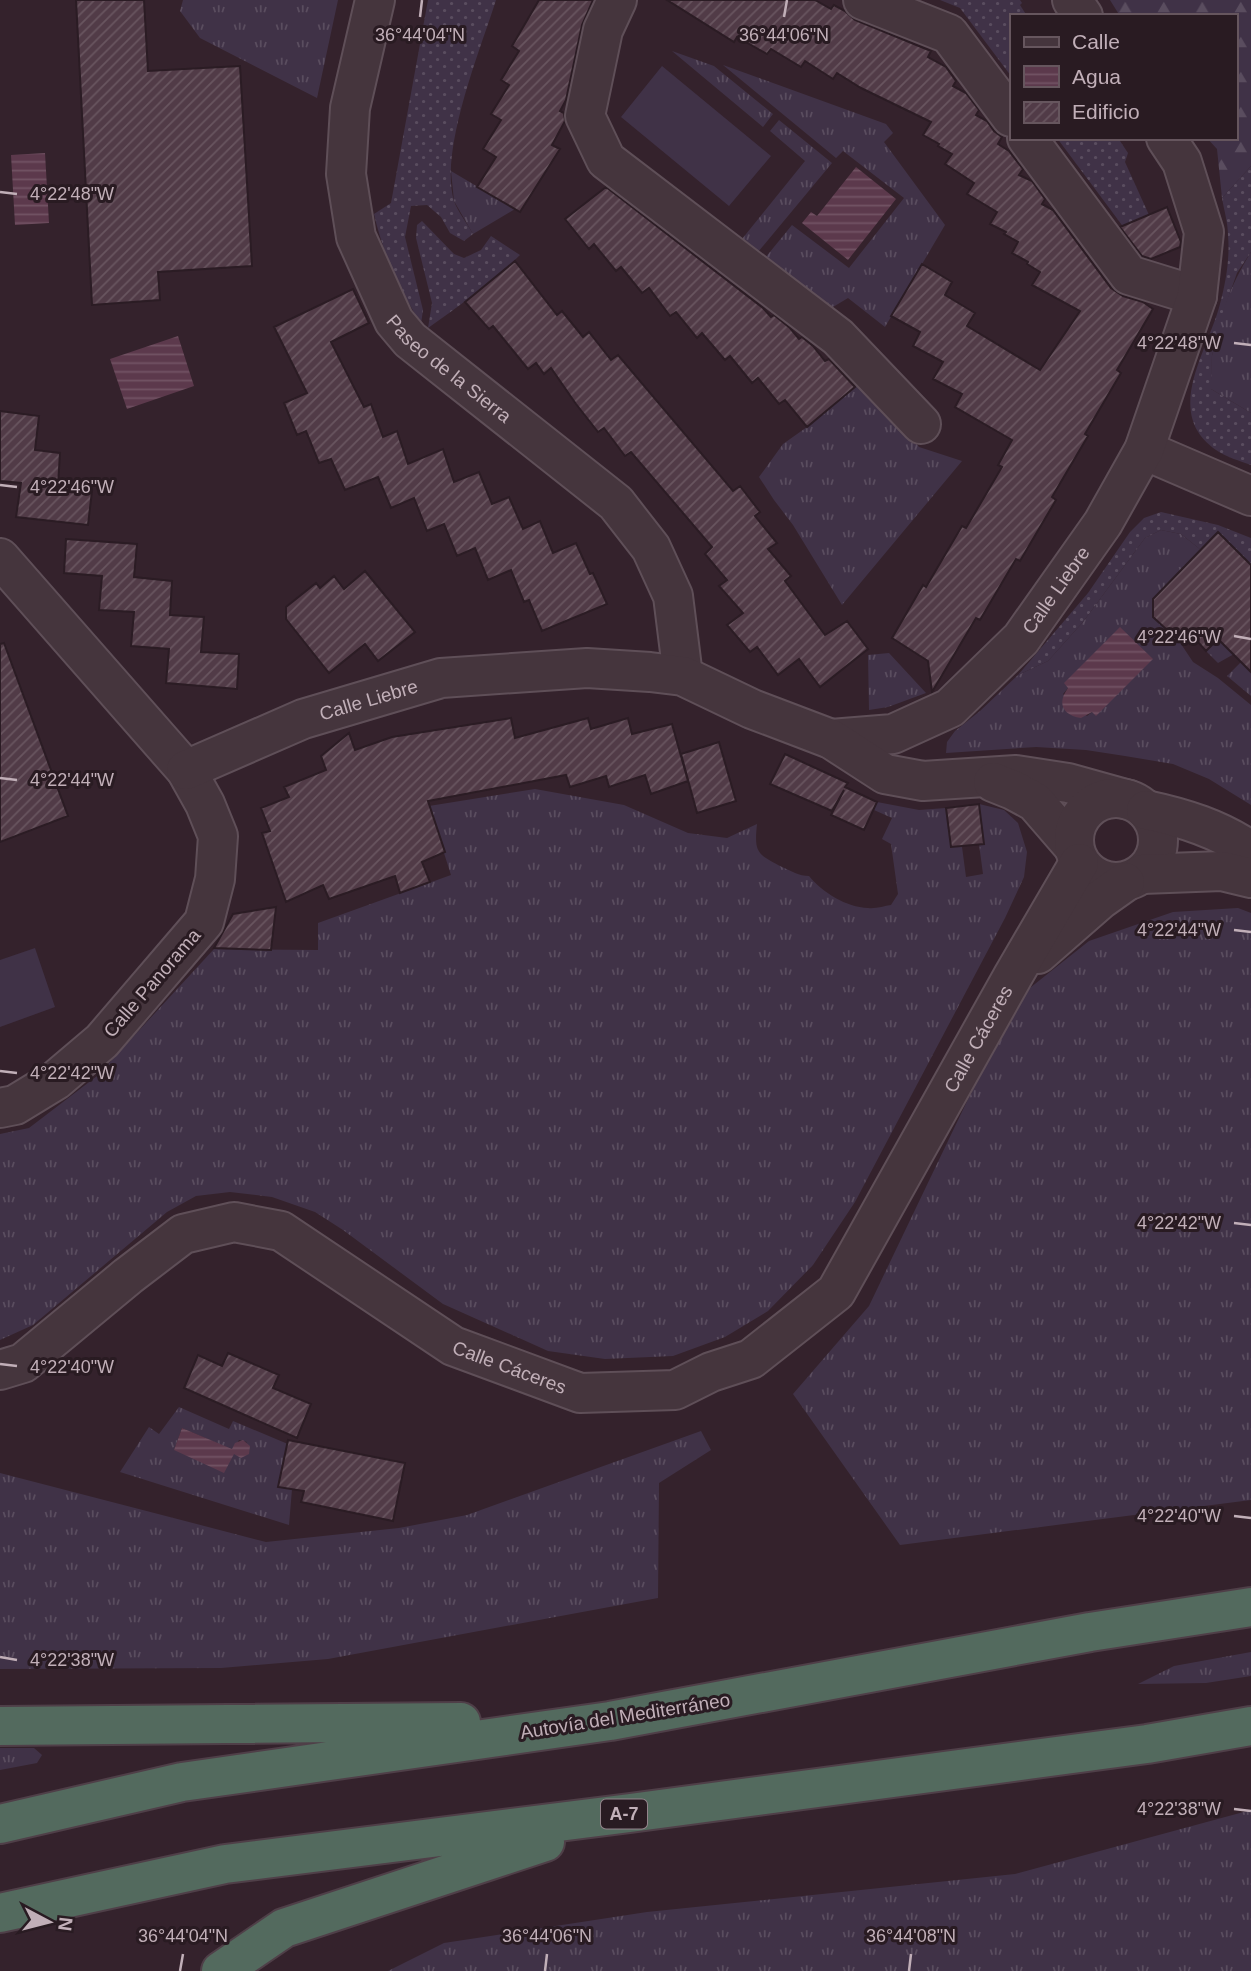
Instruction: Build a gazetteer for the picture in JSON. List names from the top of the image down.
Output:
{
  "streets": {
    "highway": ["Autovía del Mediterráneo", "A-7"],
    "street": [
      "Paseo de la Sierra",
      "Calle Liebre",
      "Calle Panorama",
      "Calle Cáceres"
    ]
  },
  "crossings": [
    ["Paseo de la Sierra", "Calle Liebre"],
    ["Calle Liebre", "Calle Panorama"],
    ["Calle Liebre", "Calle Cáceres"]
  ],
  "legend": ["Calle", "Agua", "Edificio"],
  "north": "right",
  "coordinates": [
    "36°44'04\"N",
    "36°44'06\"N",
    "4°22'48\"W",
    "4°22'46\"W",
    "4°22'44\"W",
    "4°22'42\"W",
    "4°22'40\"W",
    "4°22'38\"W",
    "36°44'08\"N"
  ]
}
